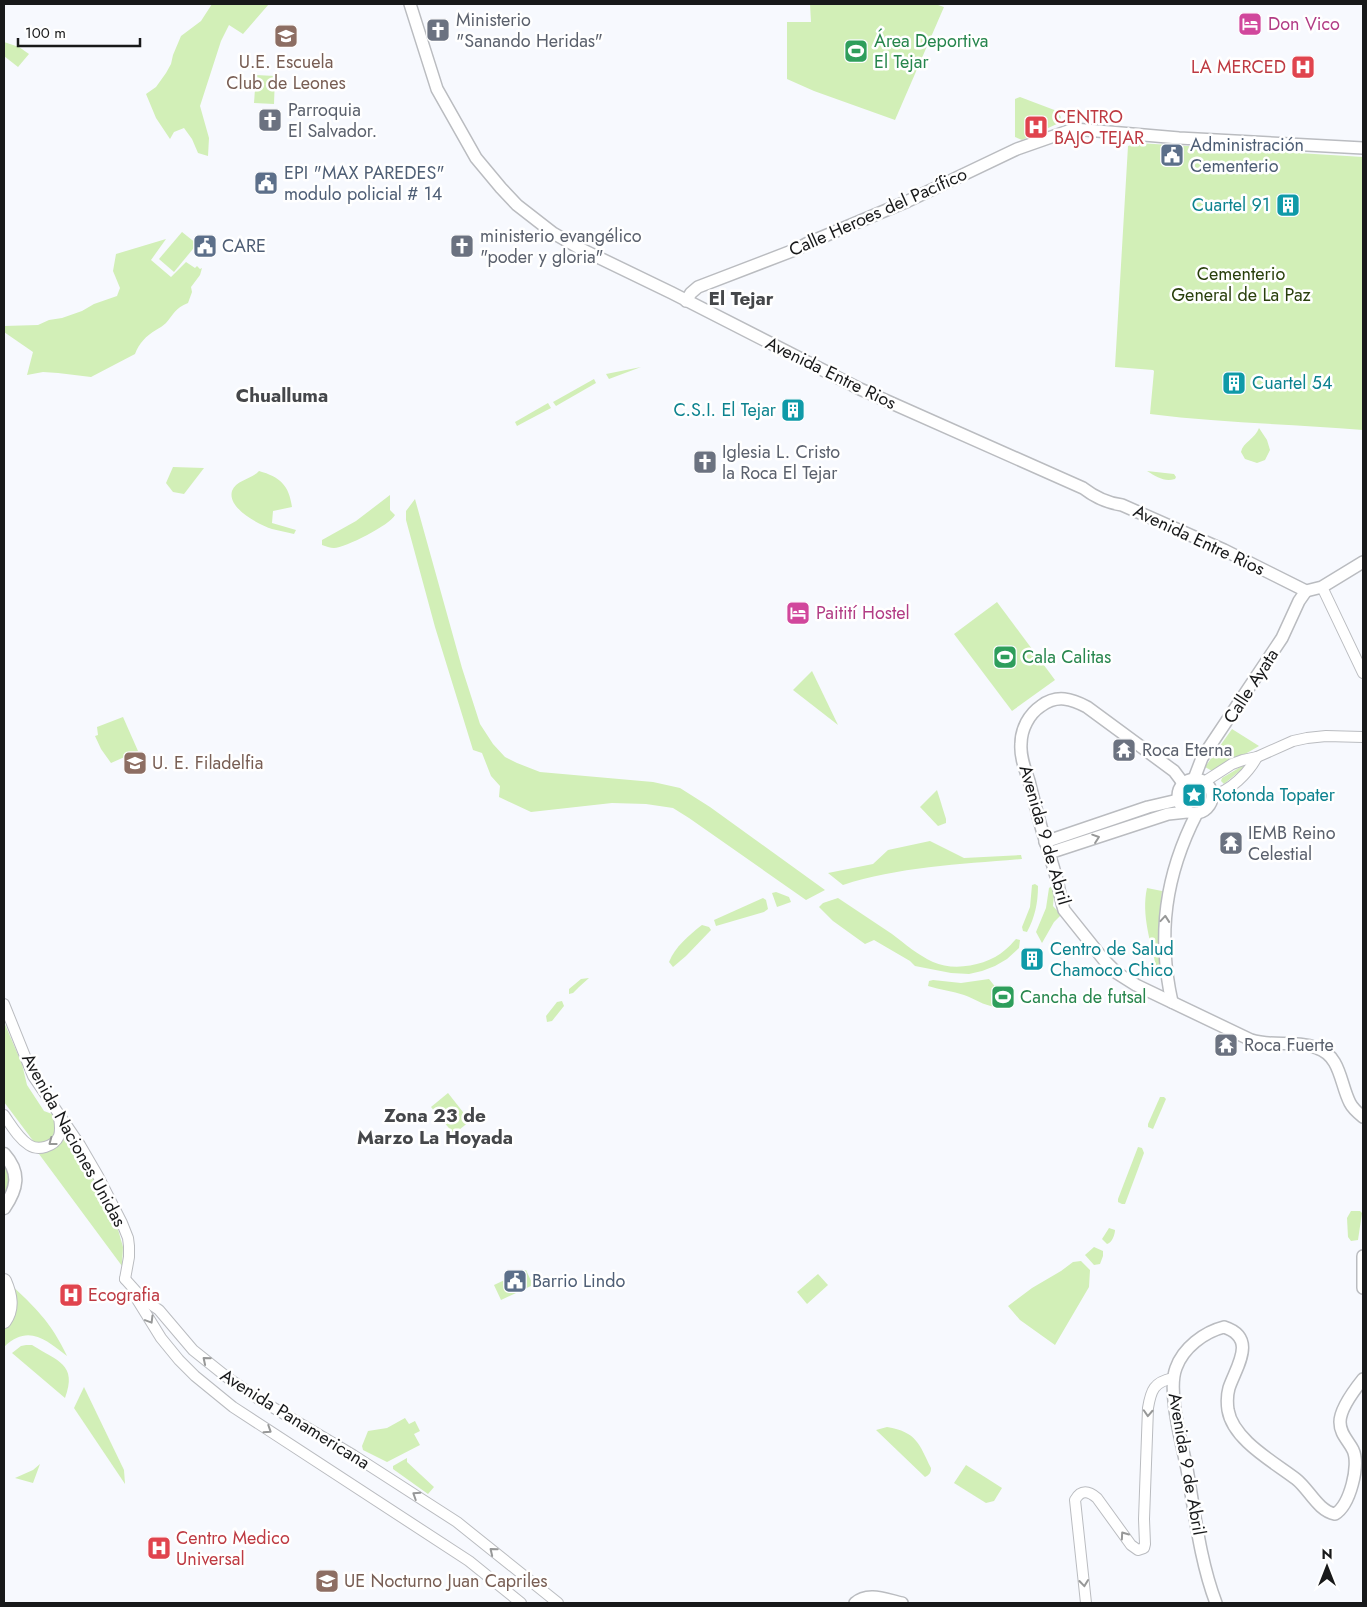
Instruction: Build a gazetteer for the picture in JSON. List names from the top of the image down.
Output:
{
  "streets": {
    "main road": [
      "Calle Heroes del Pacífico",
      "Avenida Entre Rios",
      "Calle Ayata",
      "Avenida 9 de Abril"
    ],
    "street": ["Avenida Naciones Unidas", "Avenida Panamericana"]
  },
  "crossings": [
    ["Calle Heroes del Pacífico", "Avenida Entre Rios"],
    ["Avenida Entre Rios", "Calle Ayata"],
    ["Calle Ayata", "Avenida 9 de Abril"],
    ["Avenida Naciones Unidas", "Avenida Panamericana"]
  ],
  "districts": ["El Tejar", "Chualluma", "Zona 23 de Marzo La Hoyada"],
  "parks": ["Cementerio General de La Paz"],
  "places": {
    "hotel": ["Don Vico", "Paitití Hostel"],
    "church": [
      "Ministerio \"Sanando Heridas\"",
      "Parroquia El Salvador.",
      "ministerio evangélico \"poder y gloria\"",
      "Iglesia L. Cristo la Roca El Tejar"
    ],
    "school or university": ["U.E. Escuela Club de Leones", "U. E. Filadelfia", "UE Nocturno Juan Capriles"],
    "sports": ["Área Deportiva El Tejar", "Cala Calitas", "Cancha de futsal"],
    "hospital": [
      "LA MERCED",
      "CENTRO BAJO TEJAR",
      "Ecografia",
      "Centro Medico Universal"
    ],
    "public building": [
      "Administración Cementerio",
      "EPI \"MAX PAREDES\" modulo policial # 14",
      "CARE",
      "Barrio Lindo"
    ],
    "building": [
      "Cuartel 91",
      "Cuartel 54",
      "C.S.I. El Tejar",
      "Centro de Salud Chamoco Chico"
    ],
    "temple": ["Roca Eterna", "IEMB Reino Celestial", "Roca Fuerte"],
    "place": ["Rotonda Topater"]
  },
  "scale_bar": "100 m",
  "north": "top"
}
